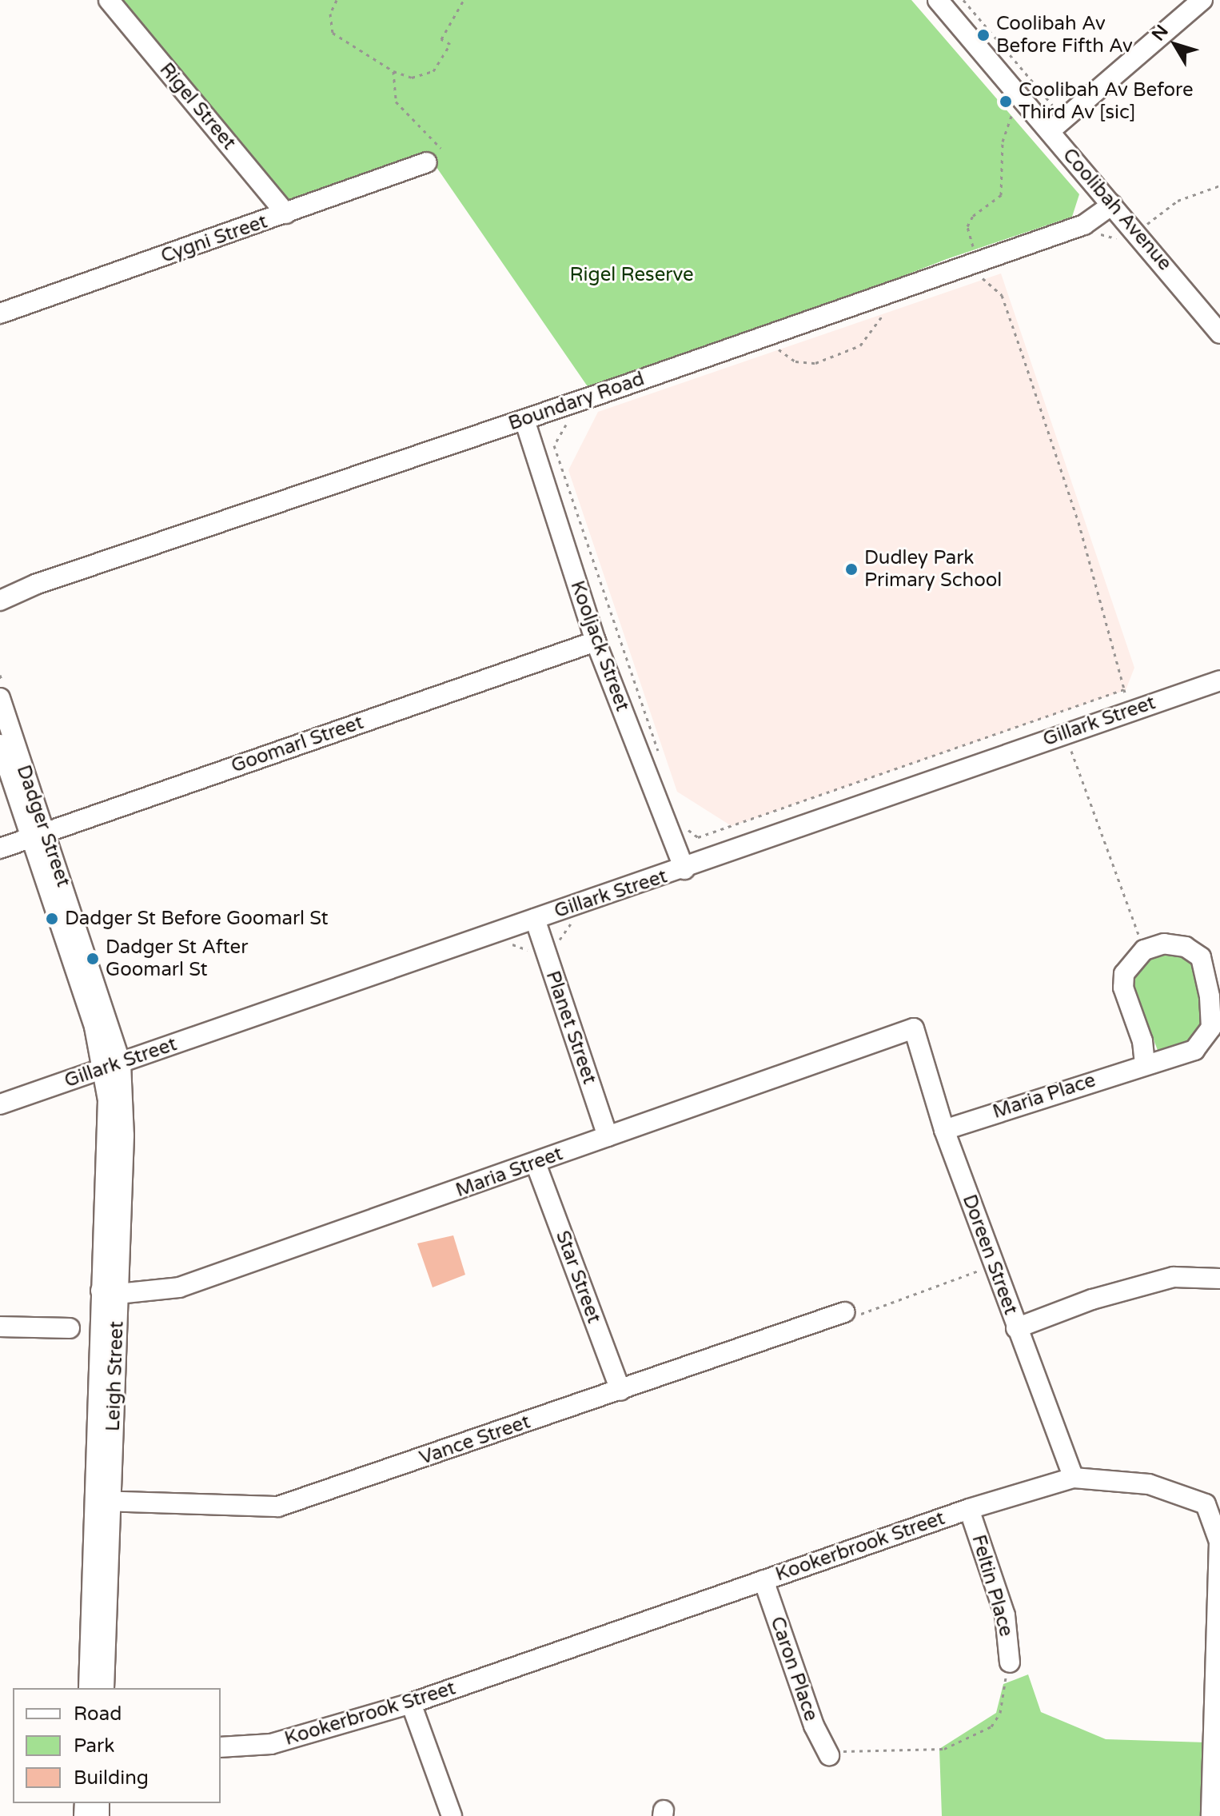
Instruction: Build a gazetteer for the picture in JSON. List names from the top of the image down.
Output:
{
  "streets": {
    "street": [
      "Rigel Street",
      "Coolibah Avenue",
      "Cygni Street",
      "Boundary Road",
      "Kooljack Street",
      "Gillark Street",
      "Goomarl Street",
      "Dadger Street",
      "Planet Street",
      "Maria Place",
      "Maria Street",
      "Doreen Street",
      "Star Street",
      "Leigh Street",
      "Vance Street",
      "Kookerbrook Street",
      "Feltin Place",
      "Caron Place"
    ]
  },
  "crossings": [
    ["Rigel Street", "Cygni Street"],
    ["Coolibah Avenue", "Boundary Road"],
    ["Boundary Road", "Kooljack Street"],
    ["Kooljack Street", "Gillark Street"],
    ["Kooljack Street", "Goomarl Street"],
    ["Gillark Street", "Dadger Street"],
    ["Gillark Street", "Planet Street"],
    ["Gillark Street", "Leigh Street"],
    ["Goomarl Street", "Dadger Street"],
    ["Dadger Street", "Leigh Street"],
    ["Planet Street", "Maria Street"],
    ["Maria Place", "Doreen Street"],
    ["Maria Street", "Doreen Street"],
    ["Maria Street", "Star Street"],
    ["Maria Street", "Leigh Street"],
    ["Doreen Street", "Kookerbrook Street"],
    ["Star Street", "Vance Street"],
    ["Leigh Street", "Vance Street"],
    ["Kookerbrook Street", "Feltin Place"],
    ["Kookerbrook Street", "Caron Place"]
  ],
  "parks": ["Rigel Reserve"],
  "places": [
    "Coolibah Av Before Fifth Av",
    "Coolibah Av Before Third Av [sic]",
    "Dudley Park Primary School",
    "Dadger St Before Goomarl St",
    "Dadger St After Goomarl St"
  ],
  "legend": ["Road", "Park", "Building"],
  "north": "top left"
}
